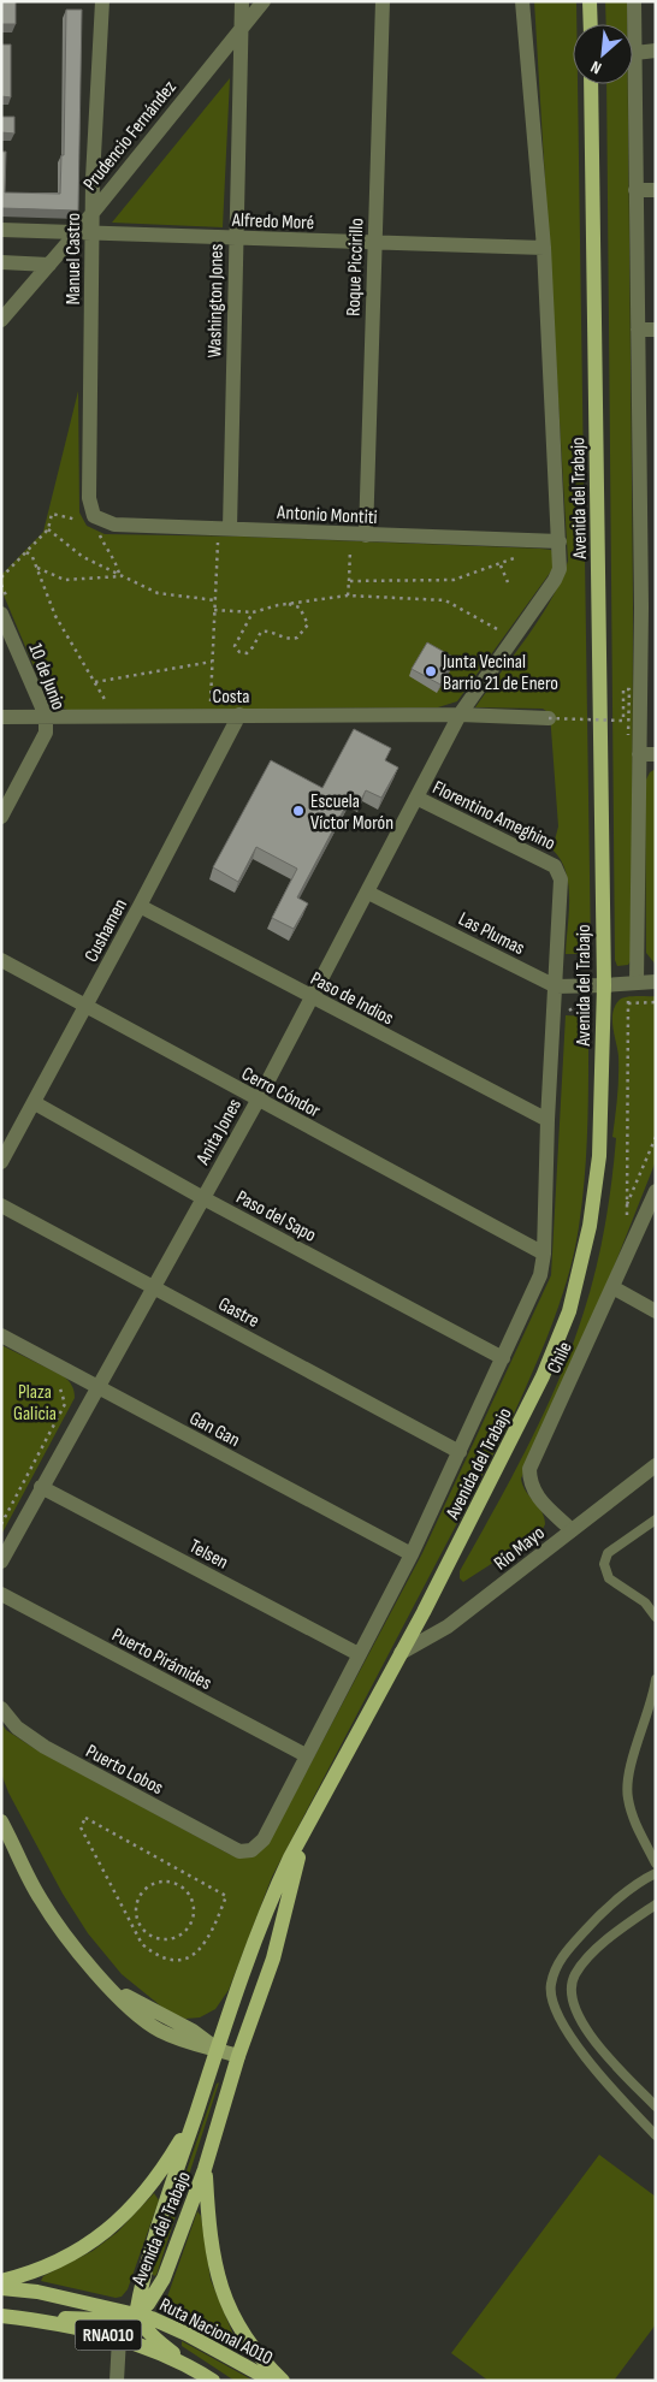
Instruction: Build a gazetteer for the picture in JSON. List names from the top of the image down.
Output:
{
  "streets": {
    "main road": ["Avenida del Trabajo", "Ruta Nacional A010", "RNA010"],
    "street": [
      "Prudencio Fernández",
      "Alfredo Moré",
      "Manuel Castro",
      "Roque Piccirillo",
      "Washington Jones",
      "Antonio Montiti",
      "10 de Junio",
      "Costa",
      "Florentino Ameghino",
      "Cushamen",
      "Las Plumas",
      "Paso de Indios",
      "Cerro Cóndor",
      "Anita Jones",
      "Paso del Sapo",
      "Gastre",
      "Chile",
      "Gan Gan",
      "Río Mayo",
      "Telsen",
      "Puerto Pirámides",
      "Puerto Lobos"
    ]
  },
  "crossings": [
    ["Prudencio Fernández", "Alfredo Moré"],
    ["Prudencio Fernández", "Manuel Castro"],
    ["Prudencio Fernández", "Washington Jones"],
    ["Alfredo Moré", "Manuel Castro"],
    ["Alfredo Moré", "Roque Piccirillo"],
    ["Alfredo Moré", "Washington Jones"],
    ["Alfredo Moré", "Avenida del Trabajo"],
    ["Manuel Castro", "Antonio Montiti"],
    ["Roque Piccirillo", "Antonio Montiti"],
    ["Washington Jones", "Antonio Montiti"],
    ["Avenida del Trabajo", "Antonio Montiti"],
    ["Avenida del Trabajo", "Costa"],
    ["Avenida del Trabajo", "Florentino Ameghino"],
    ["Avenida del Trabajo", "Las Plumas"],
    ["Avenida del Trabajo", "Paso de Indios"],
    ["Avenida del Trabajo", "Cerro Cóndor"],
    ["Avenida del Trabajo", "Anita Jones"],
    ["Avenida del Trabajo", "Paso del Sapo"],
    ["Avenida del Trabajo", "Gastre"],
    ["Avenida del Trabajo", "Gan Gan"],
    ["Avenida del Trabajo", "Río Mayo"],
    ["Avenida del Trabajo", "Telsen"],
    ["Avenida del Trabajo", "Puerto Pirámides"],
    ["Avenida del Trabajo", "Puerto Lobos"],
    ["Avenida del Trabajo", "Ruta Nacional A010"],
    ["10 de Junio", "Costa"],
    ["Costa", "Cushamen"],
    ["Costa", "Anita Jones"],
    ["Florentino Ameghino", "Anita Jones"],
    ["Cushamen", "Paso de Indios"],
    ["Cushamen", "Cerro Cóndor"],
    ["Cushamen", "Paso del Sapo"],
    ["Las Plumas", "Anita Jones"],
    ["Paso de Indios", "Anita Jones"],
    ["Cerro Cóndor", "Anita Jones"],
    ["Anita Jones", "Paso del Sapo"],
    ["Anita Jones", "Gastre"],
    ["Anita Jones", "Gan Gan"],
    ["Anita Jones", "Telsen"],
    ["Chile", "Río Mayo"]
  ],
  "parks": ["Plaza Galicia"],
  "places": ["Junta Vecinal Barrio 21 de Enero", "Escuela Víctor Morón"],
  "north": "bottom left"
}
